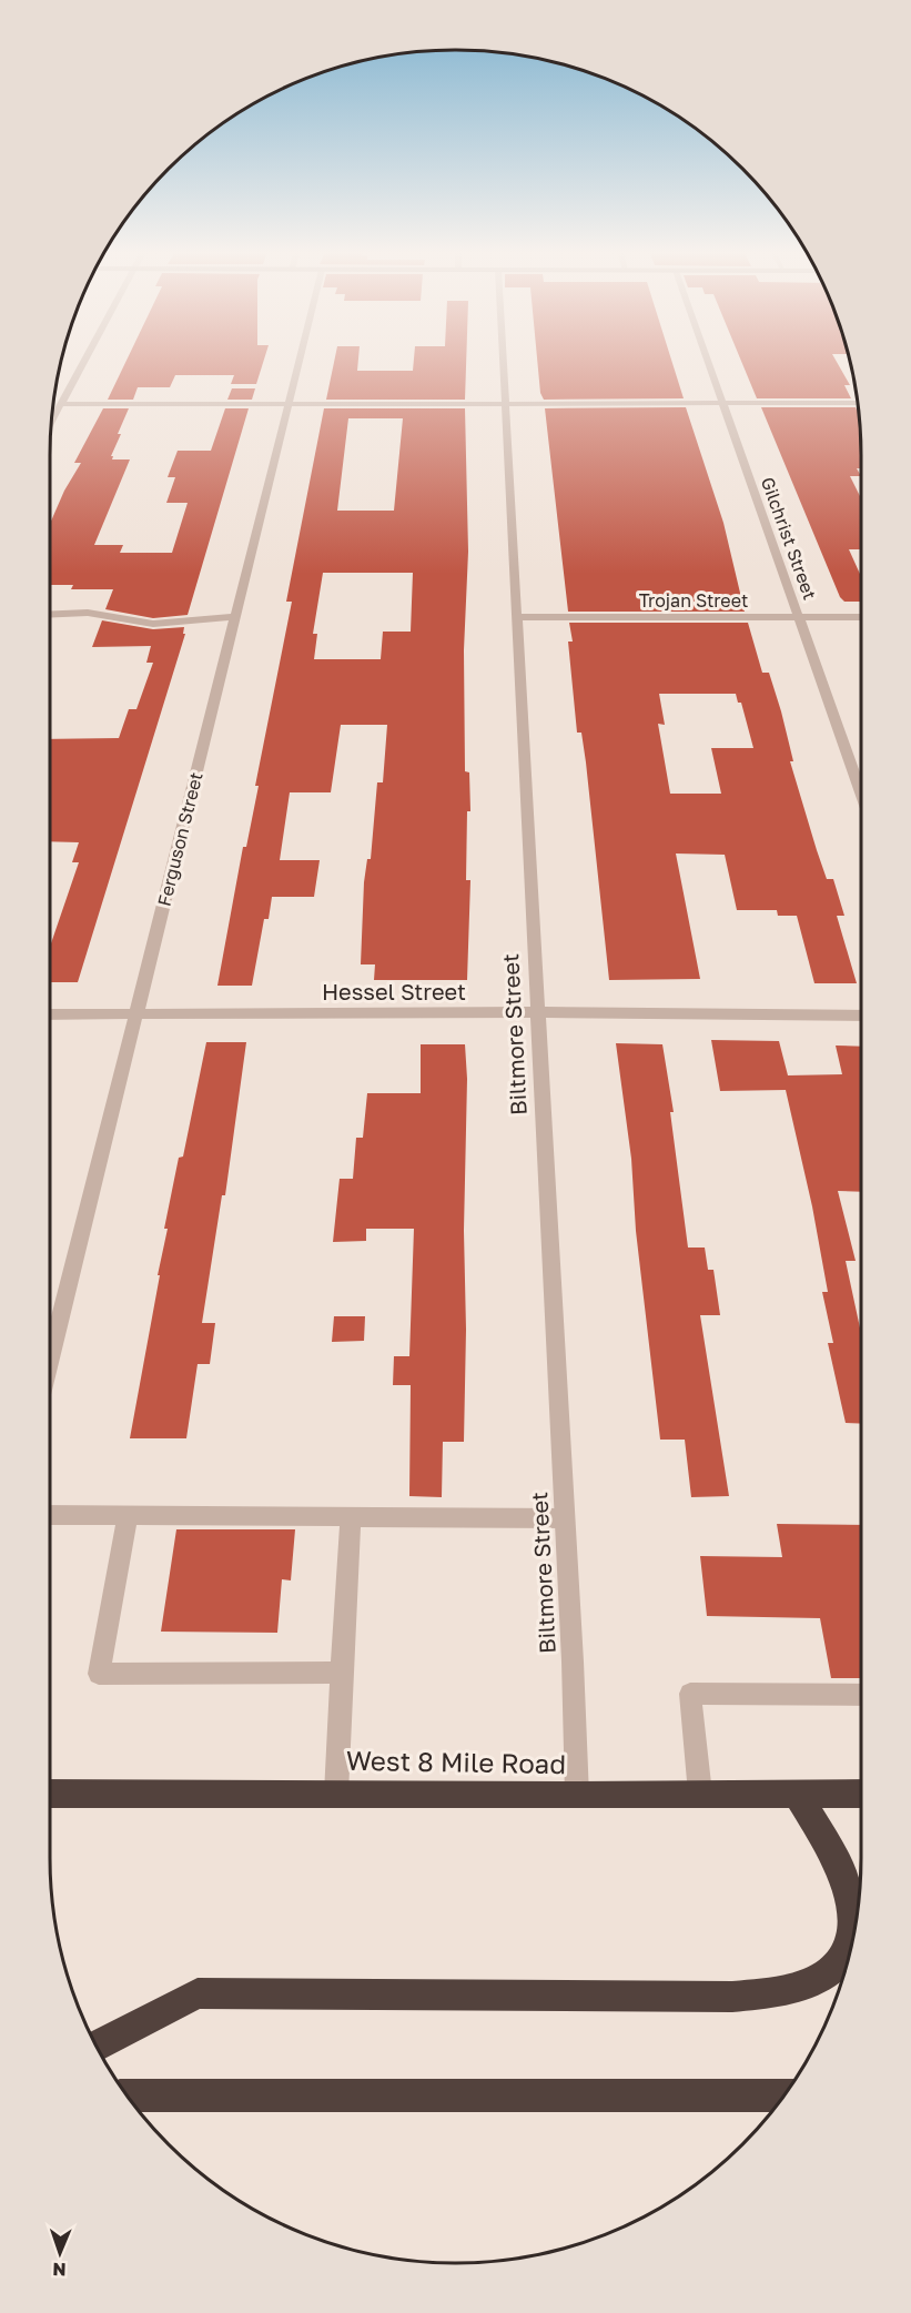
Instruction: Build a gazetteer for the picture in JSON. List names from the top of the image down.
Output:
{
  "streets": {
    "highway": ["West 8 Mile Road"],
    "street": [
      "Gilchrist Street",
      "Trojan Street",
      "Ferguson Street",
      "Hessel Street",
      "Biltmore Street"
    ]
  },
  "crossings": [
    ["Gilchrist Street", "Trojan Street"],
    ["Trojan Street", "Biltmore Street"],
    ["Ferguson Street", "Hessel Street"],
    ["Hessel Street", "Biltmore Street"],
    ["Biltmore Street", "West 8 Mile Road"]
  ],
  "north": "bottom"
}
